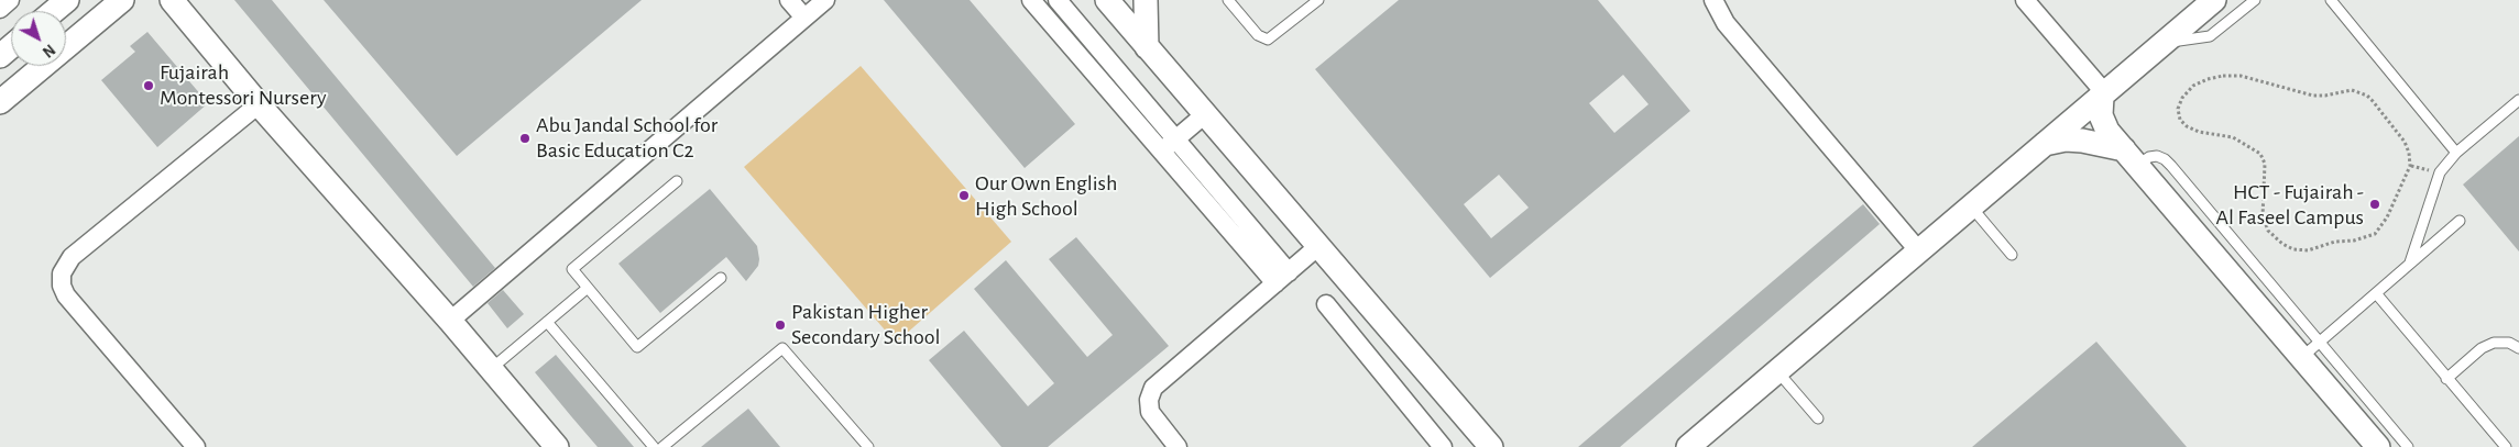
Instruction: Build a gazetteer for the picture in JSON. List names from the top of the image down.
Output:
{
  "places": [
    "Fujairah Montessori Nursery",
    "Abu Jandal School for Basic Education C2",
    "Our Own English High School",
    "HCT - Fujairah - Al Faseel Campus",
    "Pakistan Higher Secondary School"
  ],
  "north": "bottom right"
}
